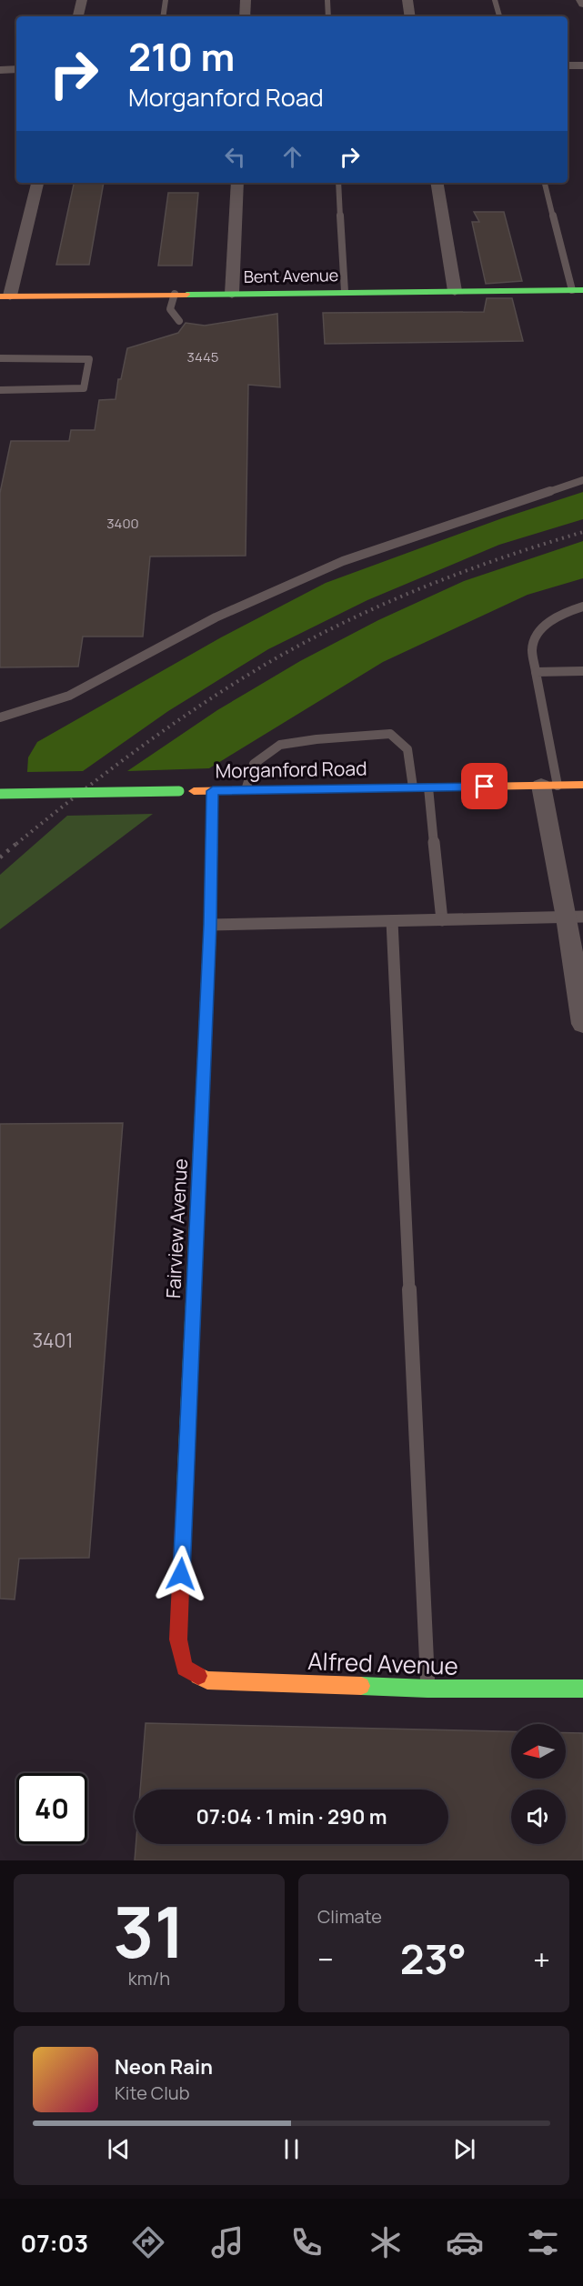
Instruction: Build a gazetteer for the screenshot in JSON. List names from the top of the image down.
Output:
{
  "streets": {
    "street": [
      "Bent Avenue",
      "Morganford Road",
      "Fairview Avenue",
      "Alfred Avenue"
    ]
  },
  "crossings": [
    ["Morganford Road", "Fairview Avenue"],
    ["Fairview Avenue", "Alfred Avenue"]
  ],
  "house_numbers": ["3445", "3400", "3401"],
  "north": "left",
  "page": {
    "turn": ["210 m", "Morganford Road"],
    "limit": "40",
    "trip": "07:04 · 1 min · 290 m",
    "tile": [
      ["31", "km/h"],
      "Climate"
    ],
    "heat": ["−", "23°", "+"],
    "song": ["Neon Rain", "Kite Club"],
    "tabs": "07:03"
  }
}
